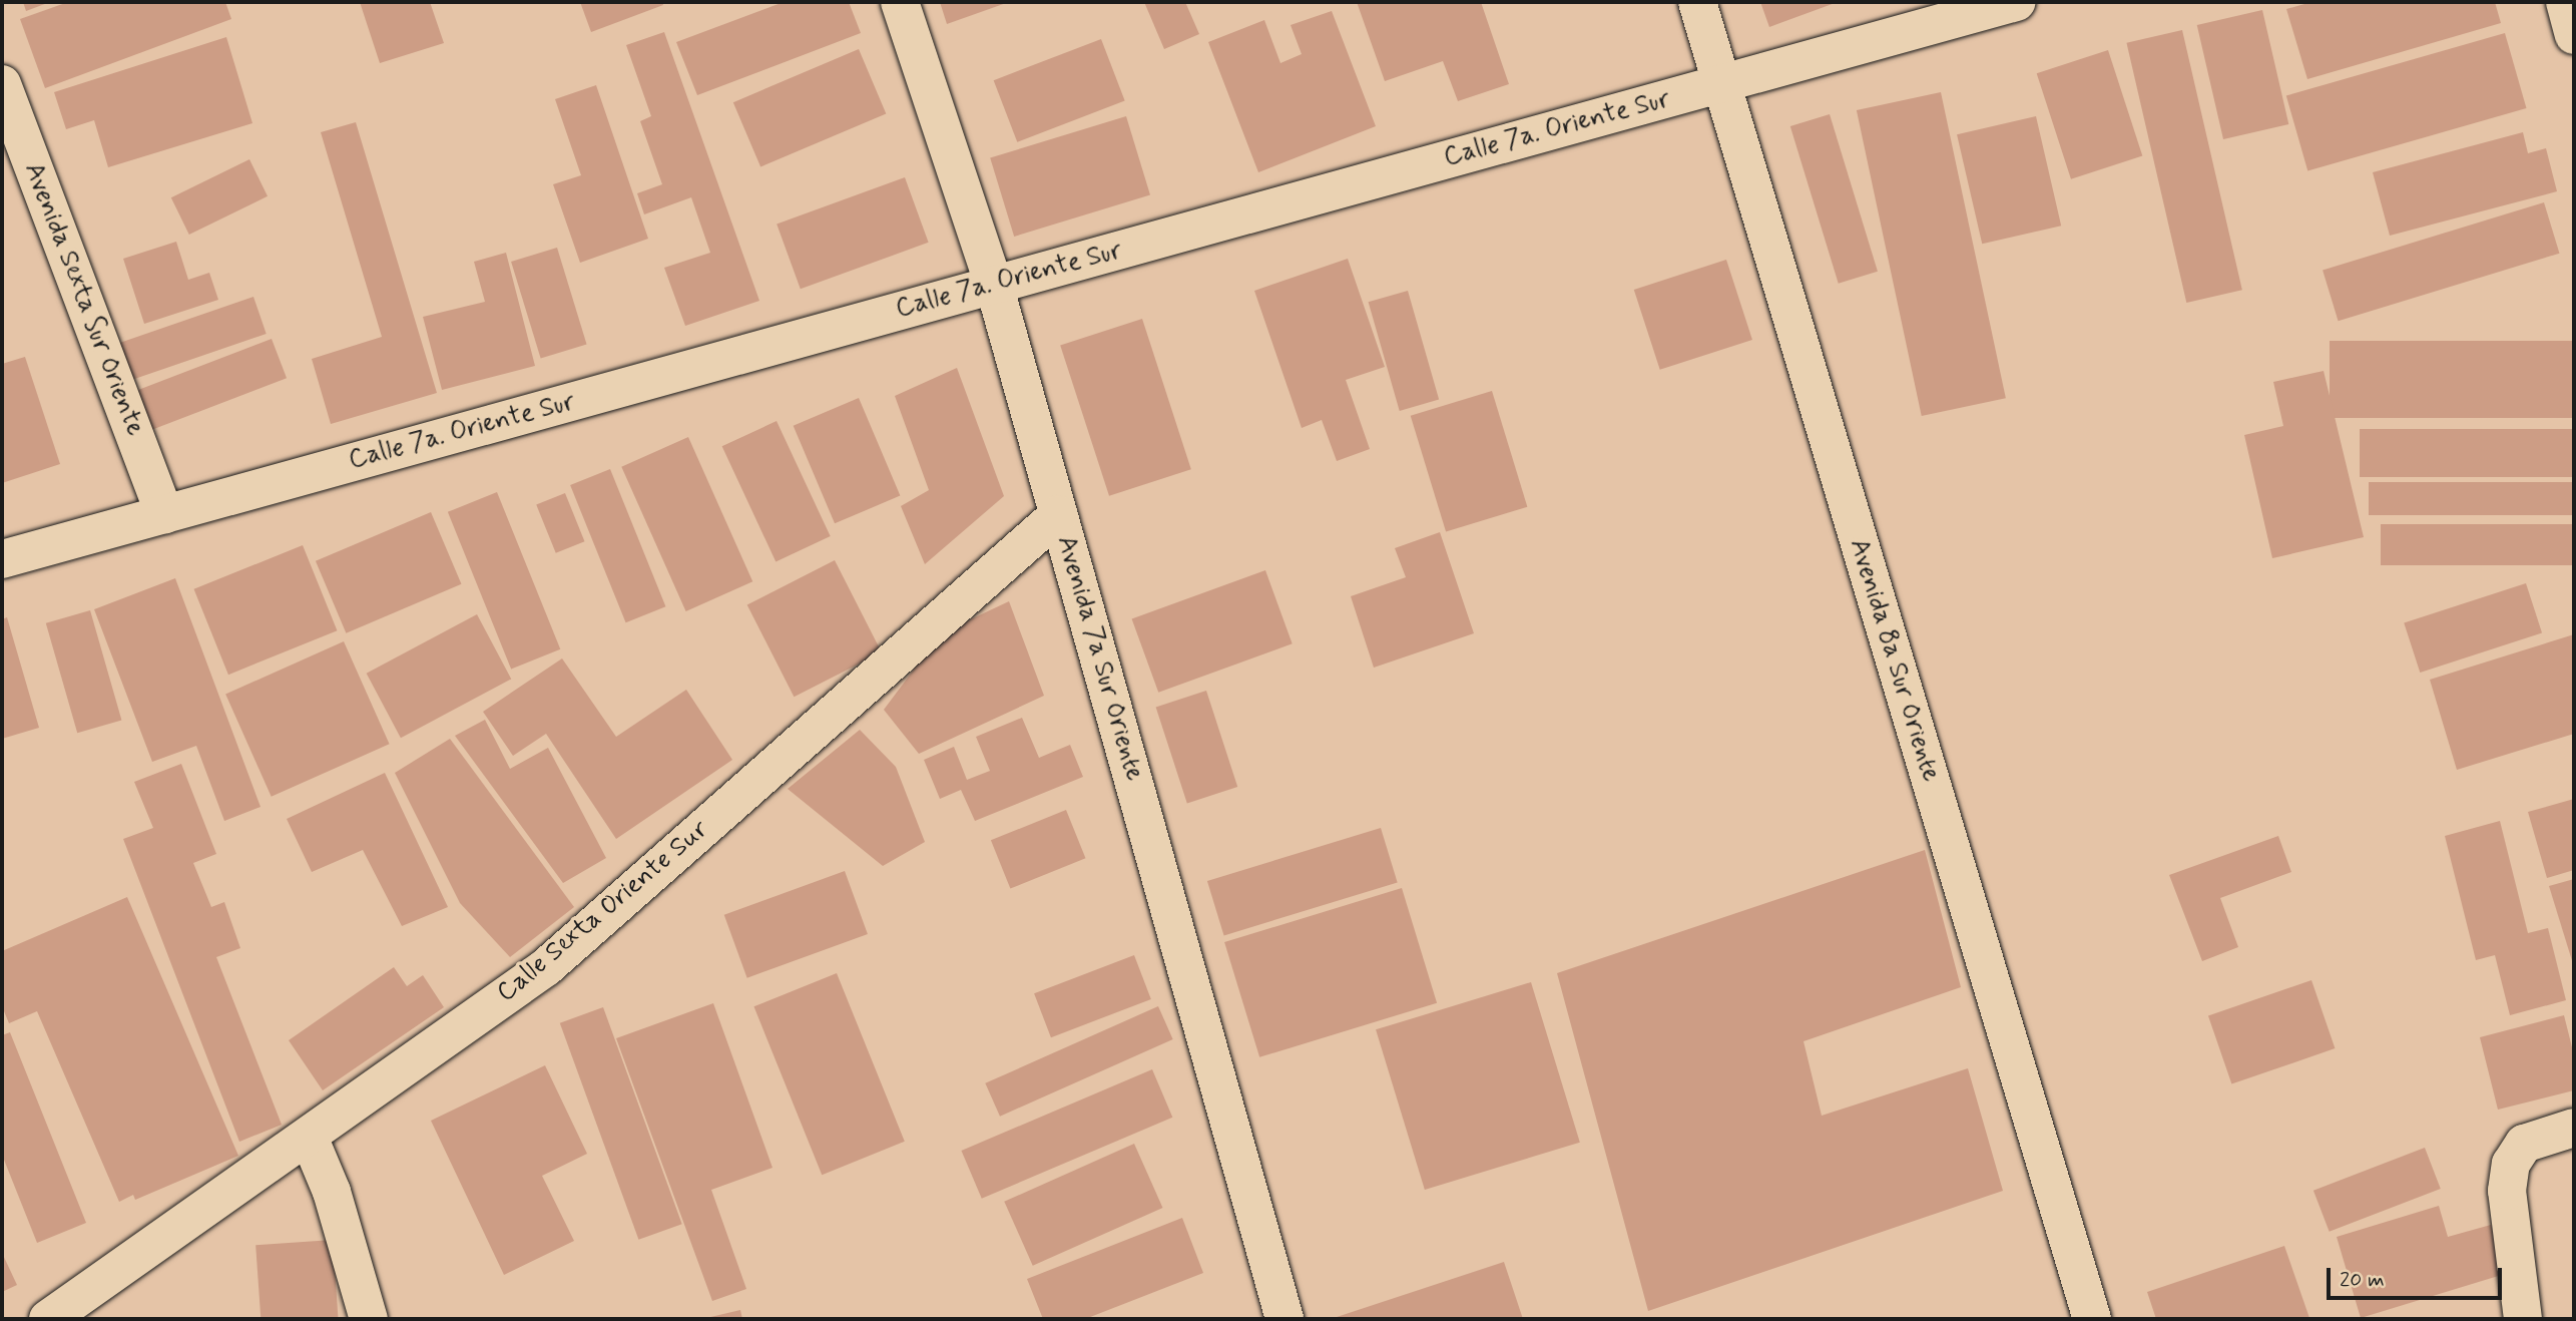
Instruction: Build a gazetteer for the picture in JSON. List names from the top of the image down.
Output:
{
  "streets": {
    "street": [
      "Calle 7a. Oriente Sur",
      "Avenida Sexta Sur Oriente",
      "Avenida 7a Sur Oriente",
      "Avenida 8a Sur Oriente",
      "Calle Sexta Oriente Sur"
    ]
  },
  "crossings": [
    ["Calle 7a. Oriente Sur", "Avenida Sexta Sur Oriente"],
    ["Calle 7a. Oriente Sur", "Avenida 7a Sur Oriente"],
    ["Calle 7a. Oriente Sur", "Avenida 8a Sur Oriente"],
    ["Avenida 7a Sur Oriente", "Calle Sexta Oriente Sur"]
  ],
  "scale_bar": "20 m"
}
